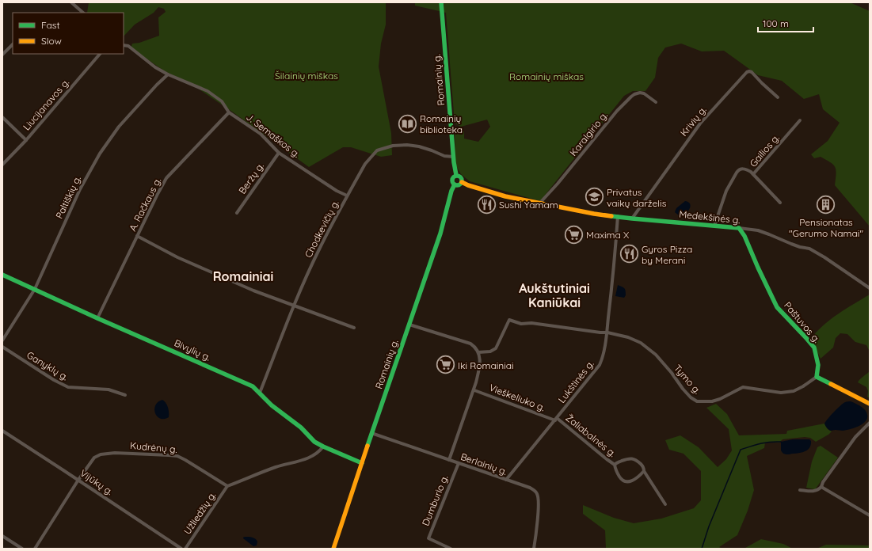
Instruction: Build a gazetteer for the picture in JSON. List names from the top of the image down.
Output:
{
  "streets": {
    "street": [
      "Romainių g.",
      "Liucijanavos g.",
      "Krivių g.",
      "Karalgirio g.",
      "J. Semaškos g.",
      "Gailios g.",
      "Beržų g.",
      "Paltiškių g.",
      "A. Račkaus g.",
      "Medekšinės g.",
      "Chodkevičių g.",
      "Paštuvos g.",
      "Bivylių g.",
      "Ganyklų g.",
      "Tymo g.",
      "Lukštinės g.",
      "Vieškeliuko g.",
      "Žaliabalnės g.",
      "Kudrėnų g.",
      "Berlainių g.",
      "Vijūkų g.",
      "Dumburio g.",
      "Užliedžių g."
    ]
  },
  "crossings": [
    ["Romainių g.", "Medekšinės g."],
    ["Romainių g.", "Chodkevičių g."],
    ["Romainių g.", "Bivylių g."],
    ["Romainių g.", "Berlainių g."],
    ["Krivių g.", "Medekšinės g."],
    ["Karalgirio g.", "Medekšinės g."],
    ["J. Semaškos g.", "Beržų g."],
    ["J. Semaškos g.", "Paltiškių g."],
    ["J. Semaškos g.", "A. Račkaus g."],
    ["J. Semaškos g.", "Chodkevičių g."],
    ["Gailios g.", "Medekšinės g."],
    ["Paltiškių g.", "Bivylių g."],
    ["A. Račkaus g.", "Bivylių g."],
    ["Medekšinės g.", "Paštuvos g."],
    ["Medekšinės g.", "Lukštinės g."],
    ["Chodkevičių g.", "Bivylių g."],
    ["Paštuvos g.", "Tymo g."],
    ["Tymo g.", "Lukštinės g."],
    ["Lukštinės g.", "Vieškeliuko g."],
    ["Lukštinės g.", "Žaliabalnės g."],
    ["Lukštinės g.", "Berlainių g."],
    ["Vieškeliuko g.", "Žaliabalnės g."],
    ["Vieškeliuko g.", "Berlainių g."],
    ["Kudrėnų g.", "Vijūkų g."],
    ["Kudrėnų g.", "Užliedžių g."],
    ["Berlainių g.", "Dumburio g."]
  ],
  "districts": ["Romainiai", "Aukštutiniai Kaniūkai"],
  "parks": ["Šilainių miškas", "Romainių miškas"],
  "places": {
    "library": ["Romainių biblioteka"],
    "school or university": ["Privatus vaikų darželis"],
    "restaurant": ["Sushi Yamam", "Gyros Pizza by Merani"],
    "building": ["Pensionatas \"Gerumo Namai\""],
    "supermarket": ["Maxima X", "Iki Romainiai"]
  },
  "legend": ["Fast", "Slow"],
  "scale_bar": "100 m"
}
